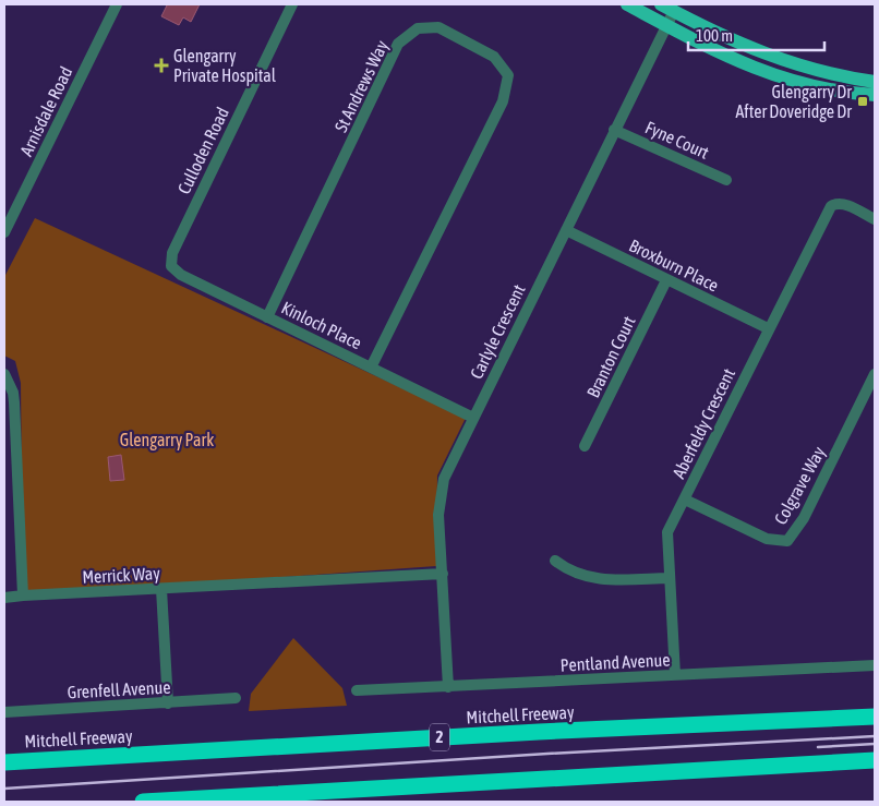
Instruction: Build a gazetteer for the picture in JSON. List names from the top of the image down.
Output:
{
  "streets": {
    "highway": ["Mitchell Freeway", "2"],
    "street": [
      "St Andrews Way",
      "Arnisdale Road",
      "Fyne Court",
      "Culloden Road",
      "Broxburn Place",
      "Kinloch Place",
      "Carlyle Crescent",
      "Branton Court",
      "Aberfeldy Crescent",
      "Colgrave Way",
      "Merrick Way",
      "Pentland Avenue",
      "Grenfell Avenue"
    ]
  },
  "crossings": [
    ["St Andrews Way", "Kinloch Place"],
    ["Fyne Court", "Carlyle Crescent"],
    ["Culloden Road", "Kinloch Place"],
    ["Broxburn Place", "Carlyle Crescent"],
    ["Broxburn Place", "Branton Court"],
    ["Broxburn Place", "Aberfeldy Crescent"],
    ["Kinloch Place", "Carlyle Crescent"],
    ["Carlyle Crescent", "Merrick Way"],
    ["Carlyle Crescent", "Pentland Avenue"],
    ["Aberfeldy Crescent", "Colgrave Way"],
    ["Aberfeldy Crescent", "Pentland Avenue"]
  ],
  "parks": ["Glengarry Park"],
  "places": {
    "health": ["Glengarry Private Hospital"],
    "transit": ["Glengarry Dr After Doveridge Dr"]
  },
  "scale_bar": "100 m"
}
